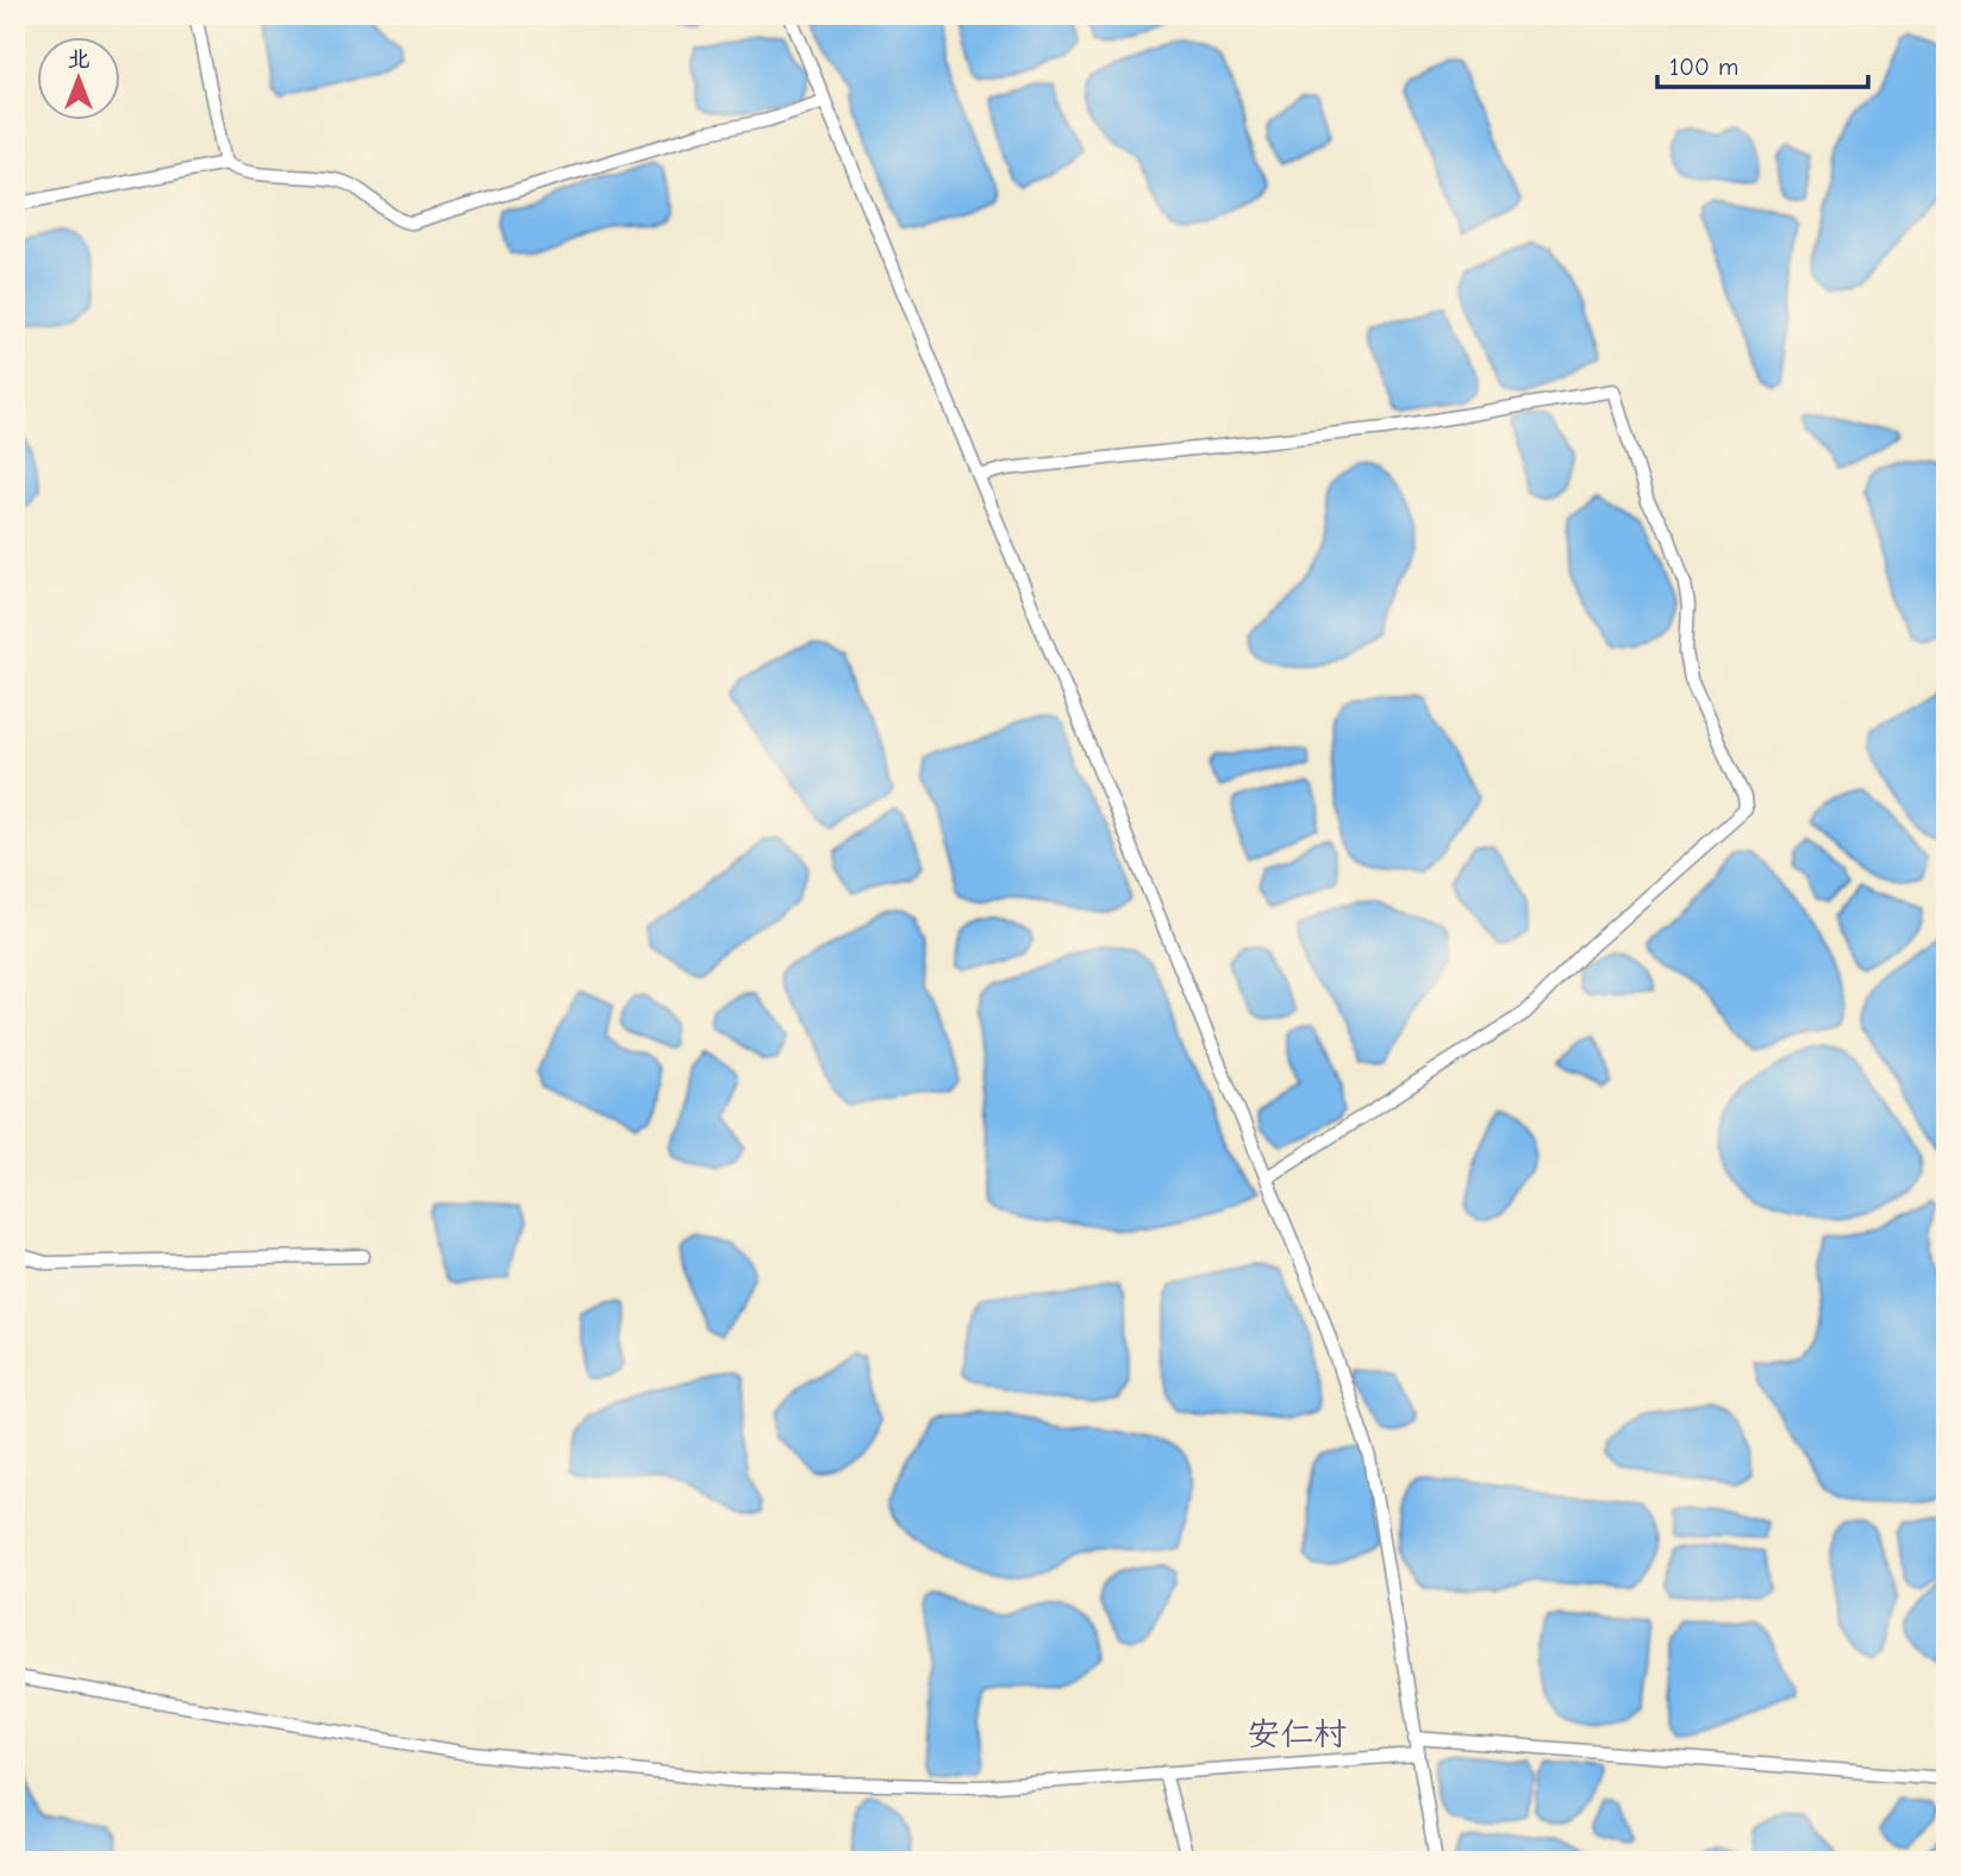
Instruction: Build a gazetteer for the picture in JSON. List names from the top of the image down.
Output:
{
  "districts": ["安仁村"],
  "scale_bar": "100 m",
  "north": "top"
}
